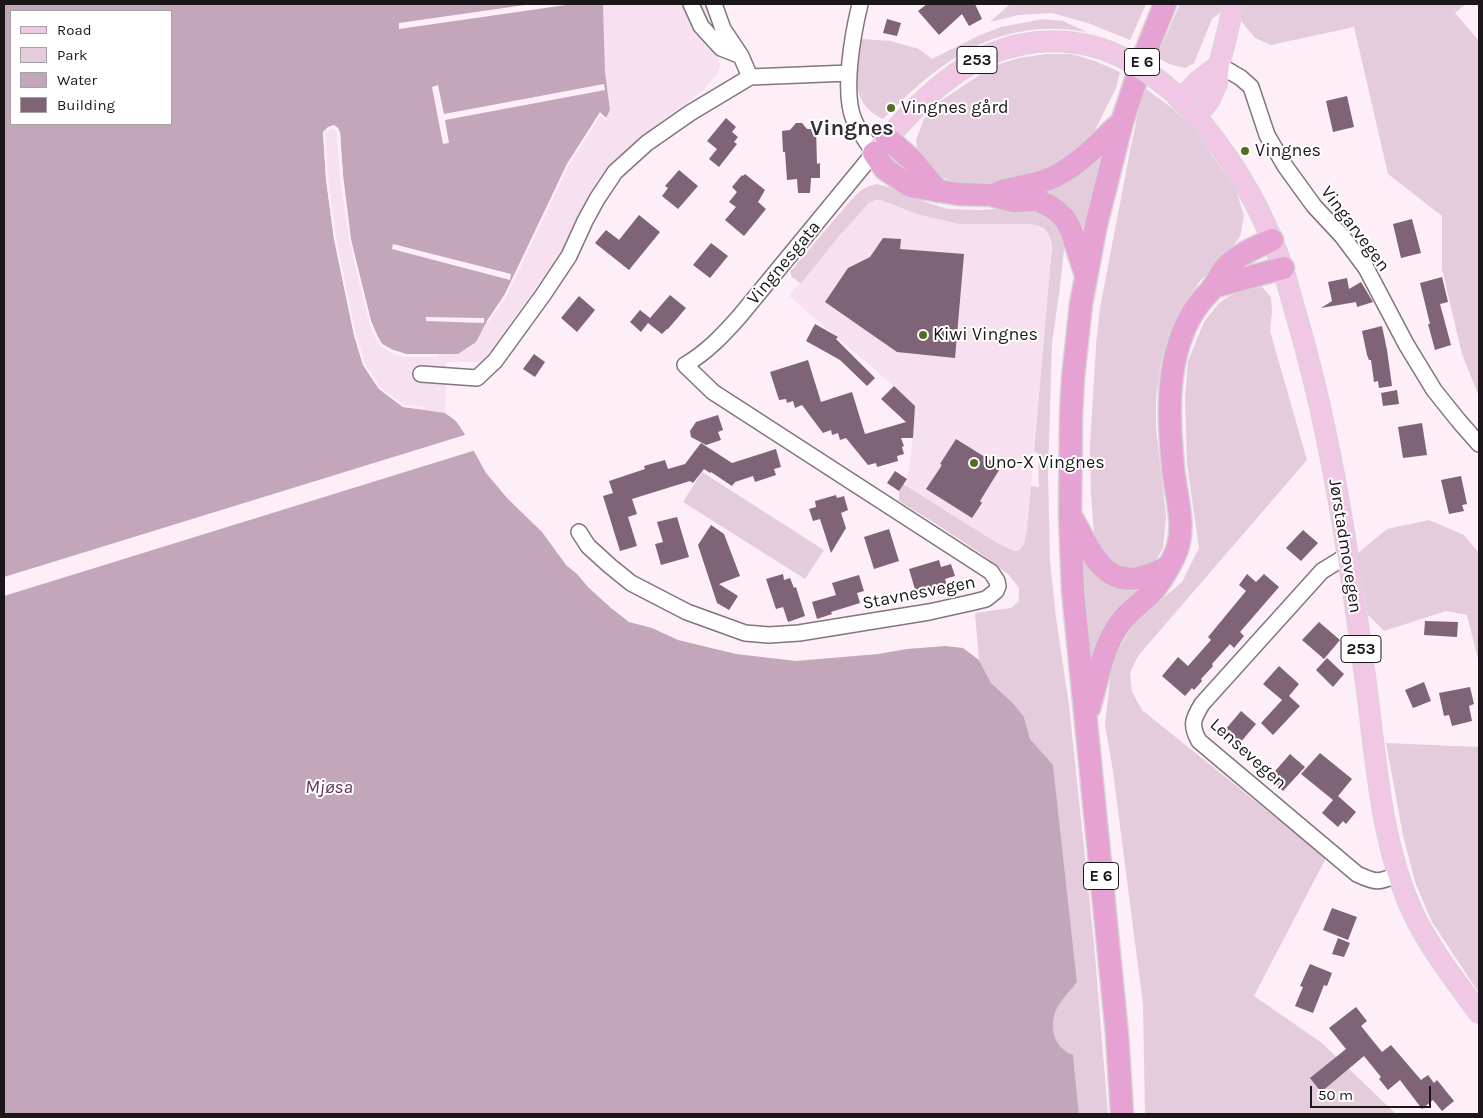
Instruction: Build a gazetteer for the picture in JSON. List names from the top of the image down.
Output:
{
  "streets": {
    "highway": ["E 6"],
    "main road": ["253", "Vingnesgata", "Jørstadmovegen"],
    "street": ["Vingarvegen", "Stavnesvegen", "Lensevegen"]
  },
  "crossings": [
    ["Vingnesgata", "Jørstadmovegen"],
    ["Vingnesgata", "Stavnesvegen"],
    ["Jørstadmovegen", "Lensevegen"]
  ],
  "districts": ["Vingnes"],
  "water": ["Mjøsa"],
  "places": [
    "Vingnes gård",
    "Vingnes",
    "Kiwi Vingnes",
    "Uno-X Vingnes"
  ],
  "legend": [
    "Road",
    "Park",
    "Water",
    "Building"
  ],
  "scale_bar": "50 m"
}
